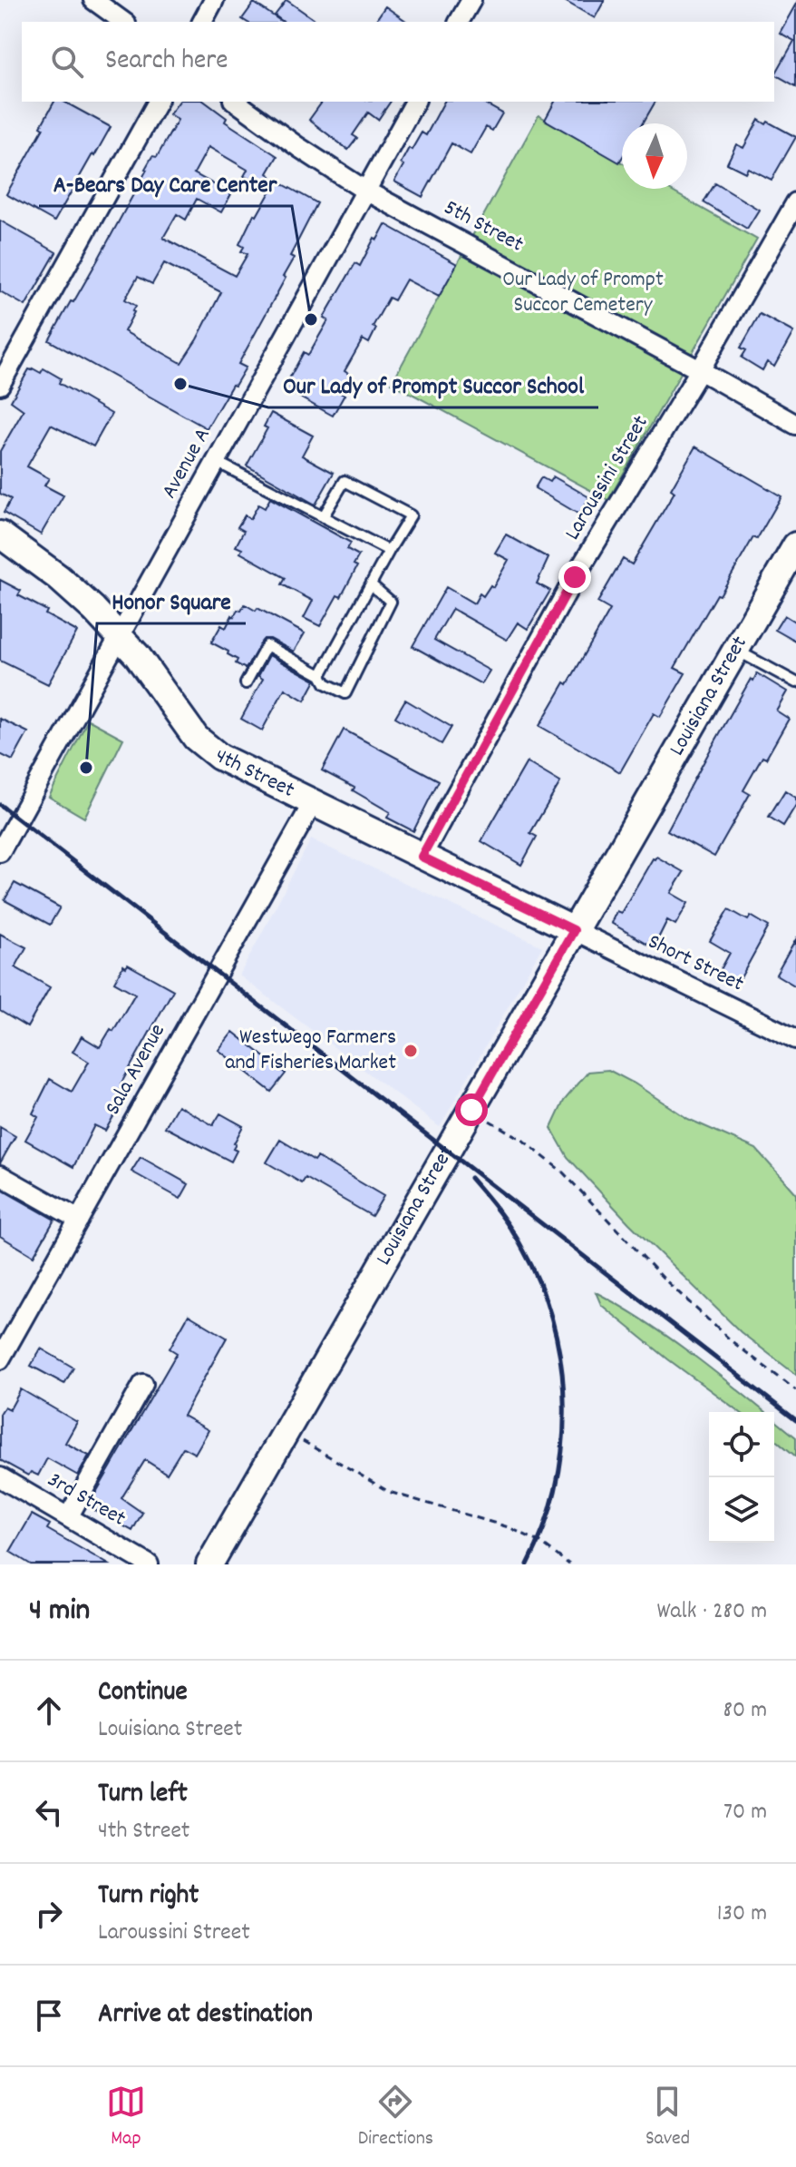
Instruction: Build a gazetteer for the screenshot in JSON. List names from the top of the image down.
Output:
{
  "streets": {
    "main road": ["Louisiana Street", "4th Street"],
    "street": [
      "5th Street",
      "Avenue A",
      "Laroussini Street",
      "Short Street",
      "Sala Avenue",
      "3rd Street"
    ]
  },
  "crossings": [
    ["5th Street", "Avenue A"],
    ["5th Street", "Laroussini Street"],
    ["Avenue A", "4th Street"],
    ["Laroussini Street", "4th Street"],
    ["Louisiana Street", "4th Street"],
    ["Louisiana Street", "Short Street"],
    ["4th Street", "Short Street"],
    ["4th Street", "Sala Avenue"]
  ],
  "parks": ["Our Lady of Prompt Succor Cemetery"],
  "places": [
    "A-Bears Day Care Center",
    "Our Lady of Prompt Succor School",
    "Honor Square",
    "Westwego Farmers and Fisheries Market"
  ],
  "north": "bottom",
  "page": {
    "search": "Search here",
    "heading": ["4 min", "Walk · 280 m"],
    "list": [
      ["Continue", "Louisiana Street", "80 m"],
      ["Turn left", "4th Street", "70 m"],
      ["Turn right", "Laroussini Street", "130 m"],
      "Arrive at destination"
    ],
    "nav": ["Map", "Directions", "Saved"]
  }
}
